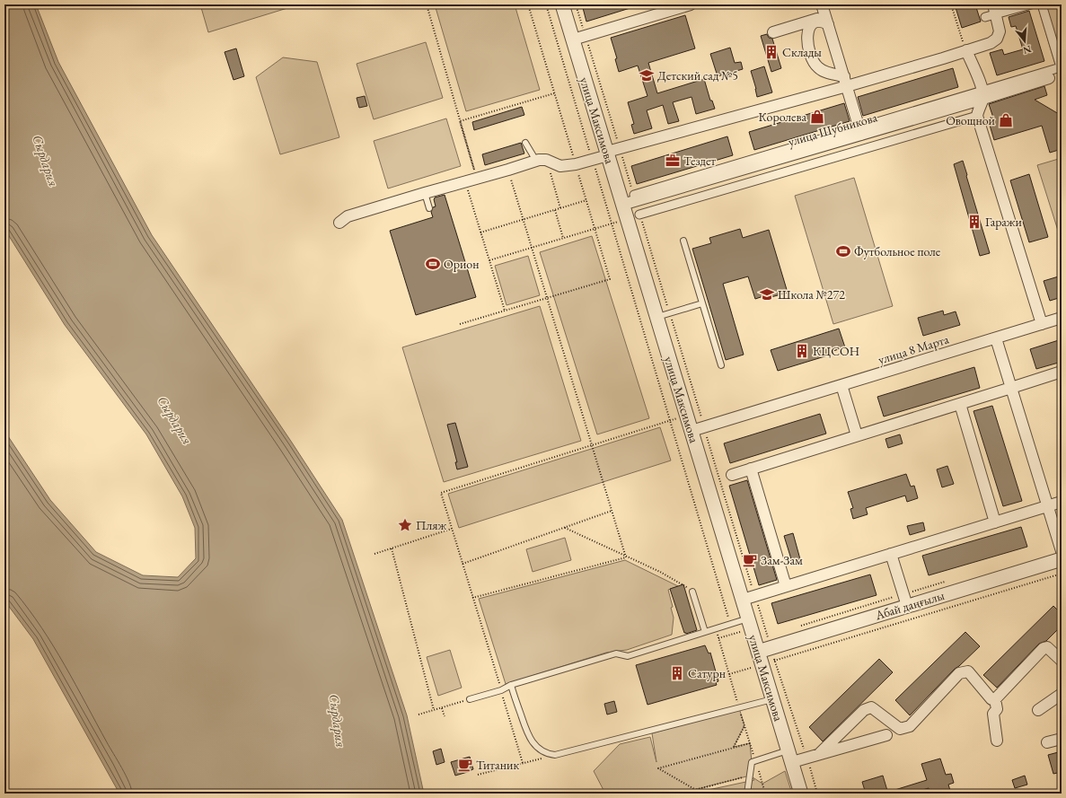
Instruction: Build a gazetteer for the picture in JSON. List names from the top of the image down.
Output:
{
  "streets": {
    "street": [
      "улица Максимова",
      "улица Шубникова",
      "улица 8 Марта",
      "Абай даңғылы"
    ]
  },
  "crossings": [
    ["улица Максимова", "улица Шубникова"],
    ["улица Максимова", "улица 8 Марта"],
    ["улица Максимова", "Абай даңғылы"]
  ],
  "water": ["Сырдария"],
  "places": {
    "building": [
      "Склады",
      "Гаражи",
      "КЦСОН",
      "Сатурн"
    ],
    "school or university": ["Детский сад №5", "Школа №272"],
    "shop": ["Королева", "Овощной"],
    "office": ["Тездет"],
    "sports": ["Футбольное поле", "Орион"],
    "place": ["Пляж"],
    "cafe": ["Зам-Зам", "Титаник"]
  },
  "north": "bottom"
}
